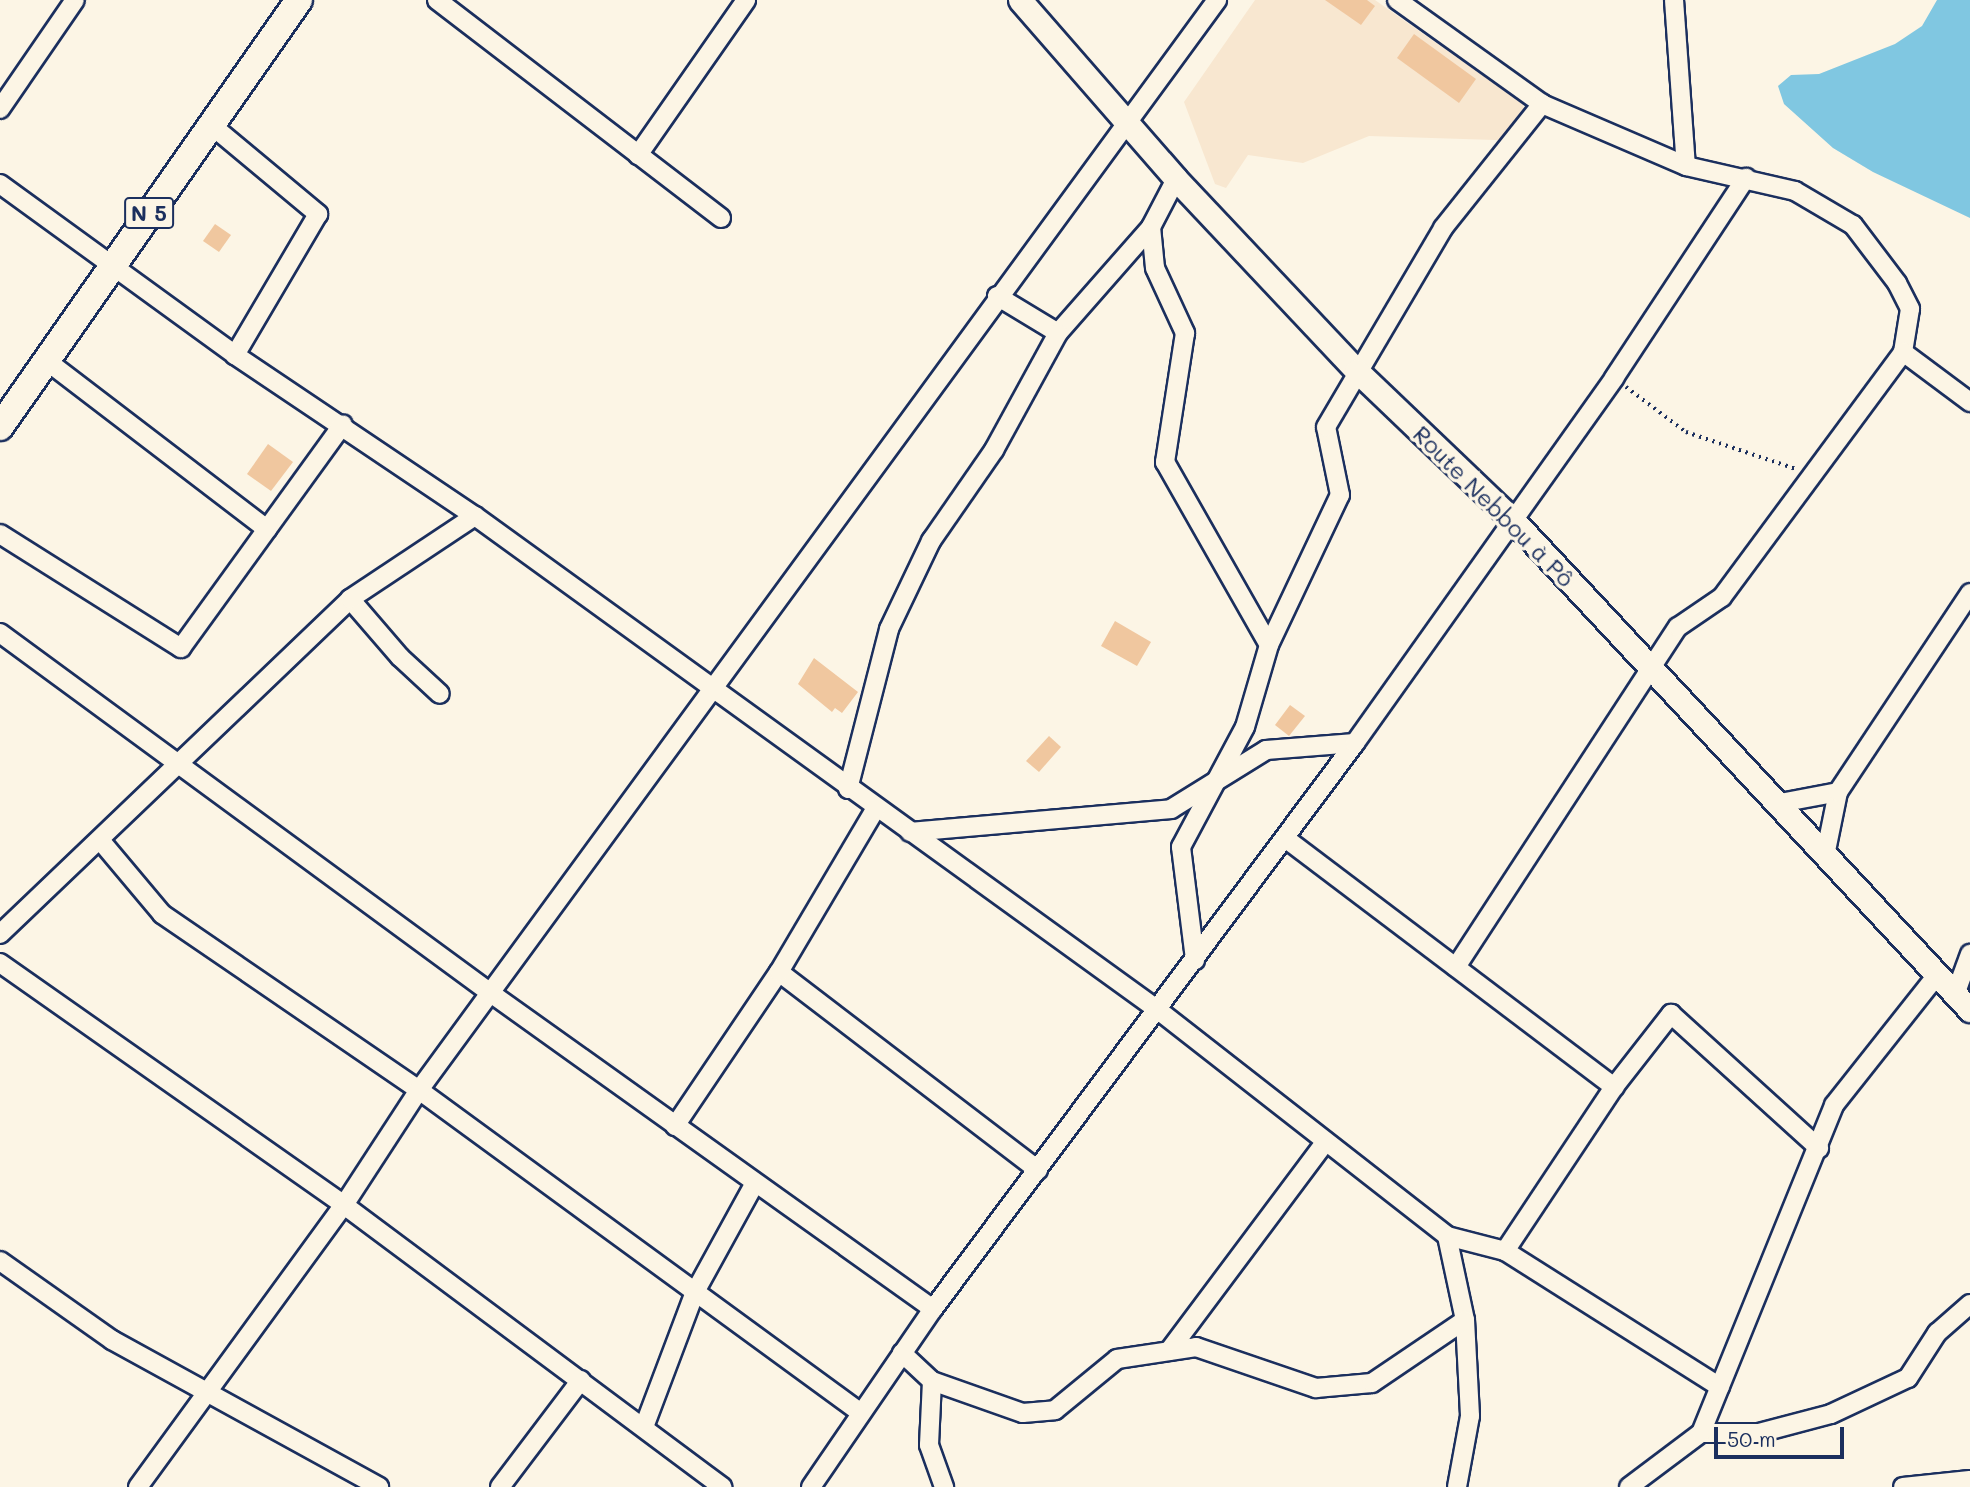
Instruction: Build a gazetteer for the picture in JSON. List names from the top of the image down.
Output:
{
  "streets": {
    "highway": ["N 5"],
    "main road": ["Route Nebbou à Pô"]
  },
  "scale_bar": "50 m"
}
